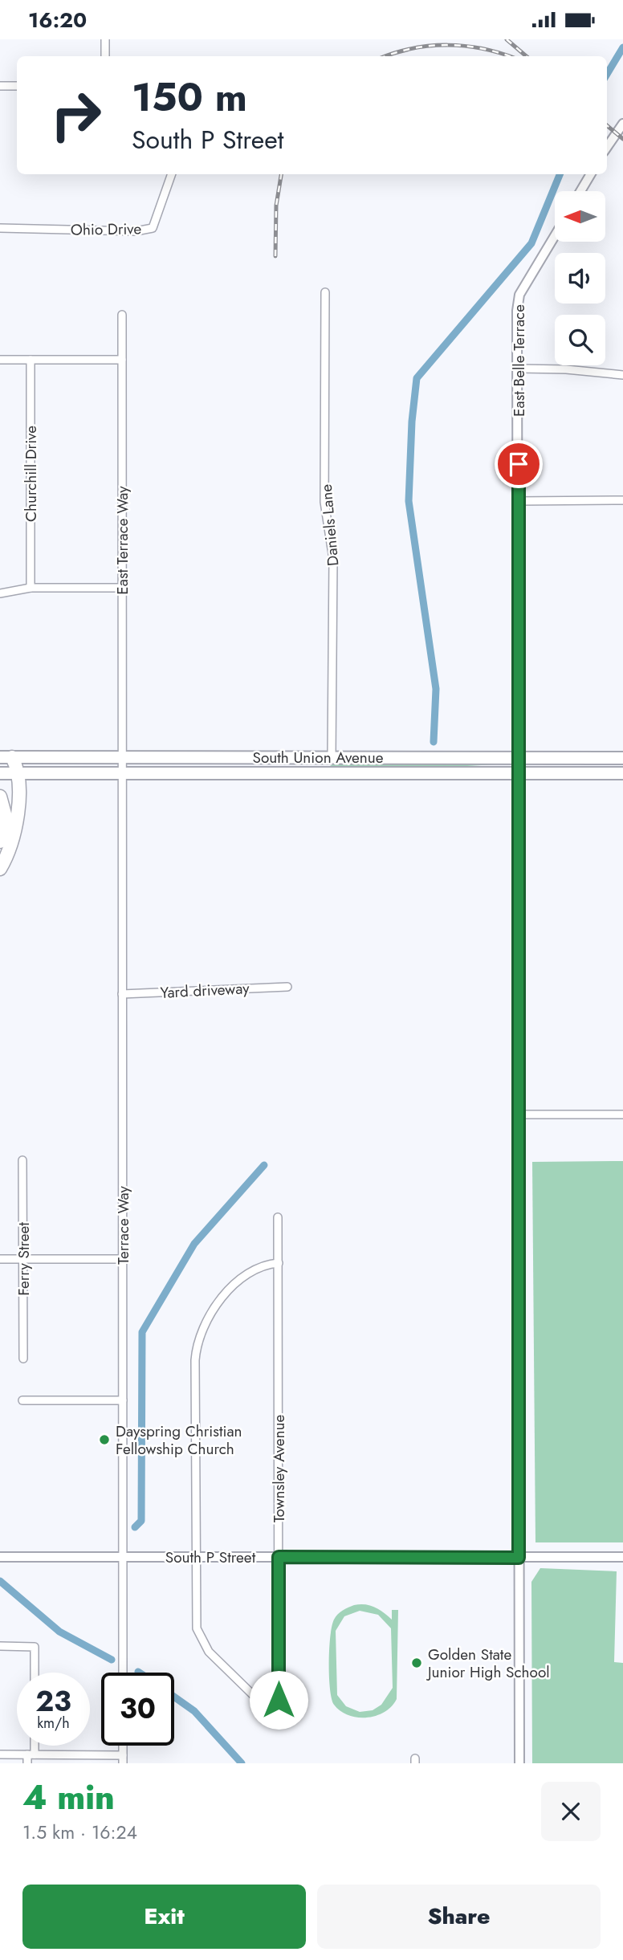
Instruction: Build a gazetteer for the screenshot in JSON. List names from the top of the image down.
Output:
{
  "streets": {
    "main road": ["South Union Avenue"],
    "street": [
      "Ohio Drive",
      "East Belle Terrace",
      "Churchill Drive",
      "Daniels Lane",
      "East Terrace Way",
      "Yard driveway",
      "Terrace Way",
      "Ferry Street",
      "Townsley Avenue",
      "South P Street"
    ]
  },
  "crossings": [
    ["East Belle Terrace", "South Union Avenue"],
    ["East Belle Terrace", "South P Street"],
    ["Daniels Lane", "South Union Avenue"],
    ["East Terrace Way", "South Union Avenue"],
    ["East Terrace Way", "Terrace Way"],
    ["South Union Avenue", "Terrace Way"],
    ["Yard driveway", "Terrace Way"],
    ["Terrace Way", "South P Street"],
    ["Townsley Avenue", "South P Street"]
  ],
  "places": ["Dayspring Christian Fellowship Church", "Golden State Junior High School"],
  "north": "left",
  "page": {
    "status": "16:20",
    "turn": ["150 m", "South P Street"],
    "speed": "23 km/h",
    "limit": "30",
    "heading": ["4 min", "1.5 km · 16:24"],
    "buttons": ["Exit", "Share"]
  }
}
